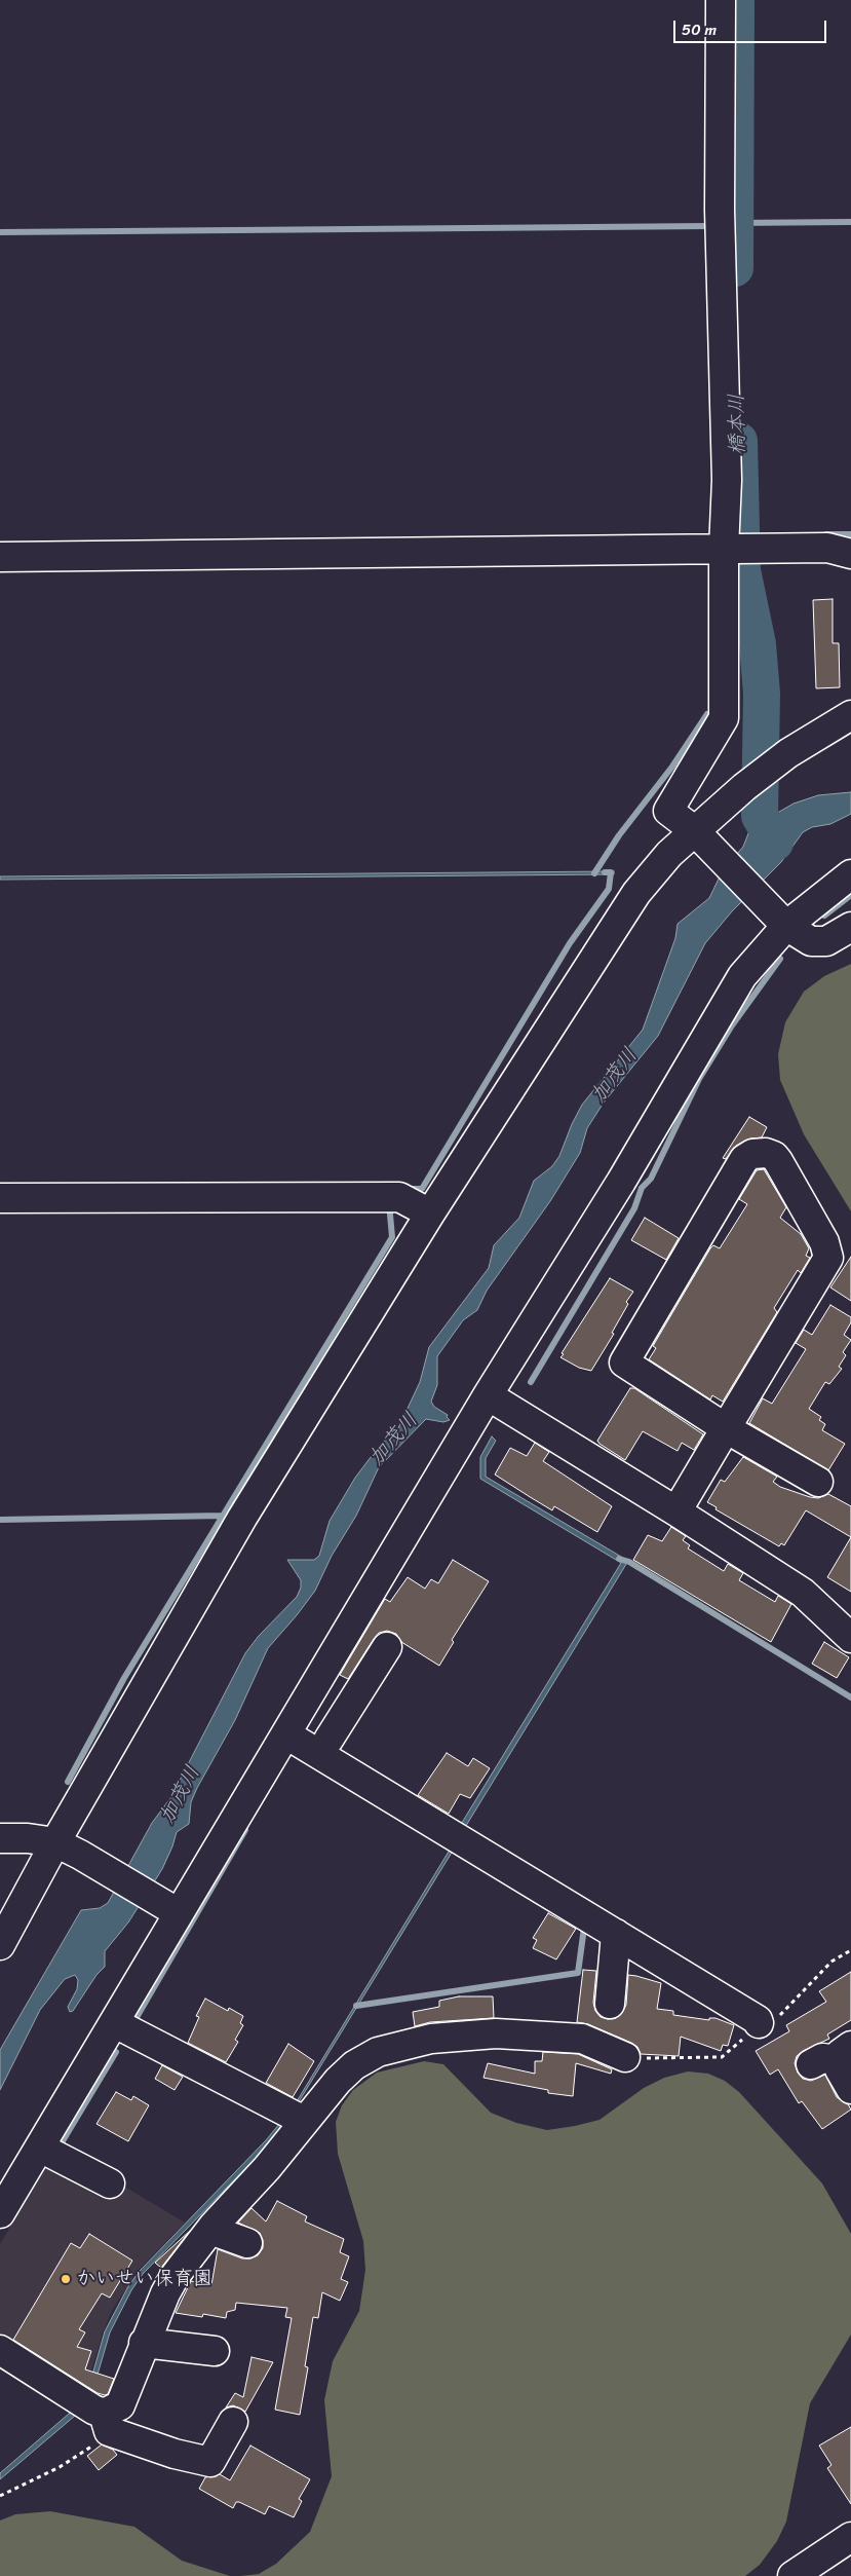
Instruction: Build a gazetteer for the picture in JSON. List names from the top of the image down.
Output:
{
  "water": ["橋本川", "加茂川"],
  "places": ["かいせい保育園"],
  "scale_bar": "50 m"
}
